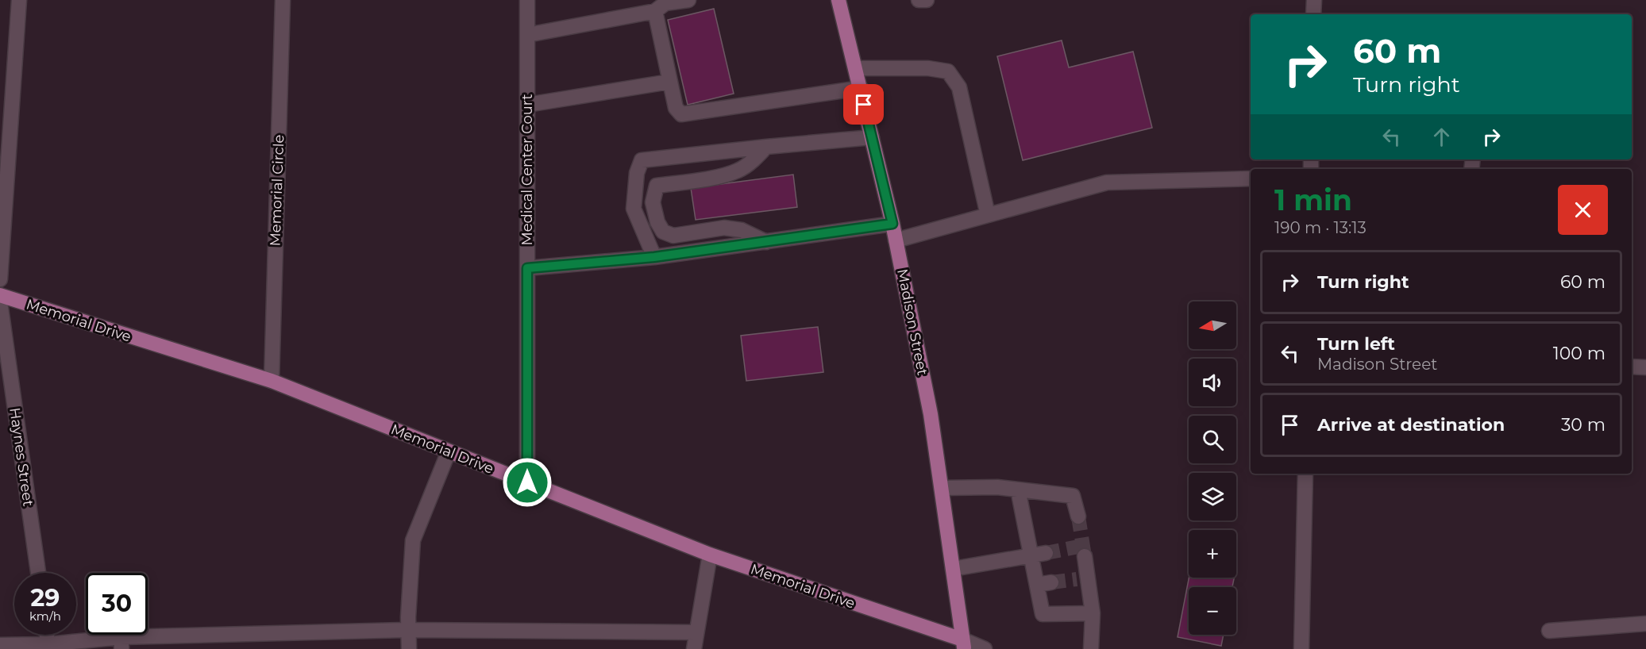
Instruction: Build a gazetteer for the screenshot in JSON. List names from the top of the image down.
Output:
{
  "streets": {
    "main road": ["Memorial Drive", "Madison Street"],
    "street": ["Medical Center Court", "Memorial Circle", "Haynes Street"]
  },
  "crossings": [
    ["Medical Center Court", "Memorial Drive"],
    ["Memorial Circle", "Memorial Drive"],
    ["Memorial Drive", "Madison Street"]
  ],
  "north": "left",
  "page": {
    "turn": ["60 m", "Turn right"],
    "heading": ["1 min", "190 m · 13:13"],
    "list": [
      {
        "name": "Turn right",
        "value": "60 m"
      },
      {
        "name": "Turn left",
        "note": "Madison Street",
        "value": "100 m"
      },
      {
        "name": "Arrive at destination",
        "value": "30 m"
      }
    ],
    "map_buttons": ["+", "−"],
    "speed": "29 km/h",
    "limit": "30"
  }
}
